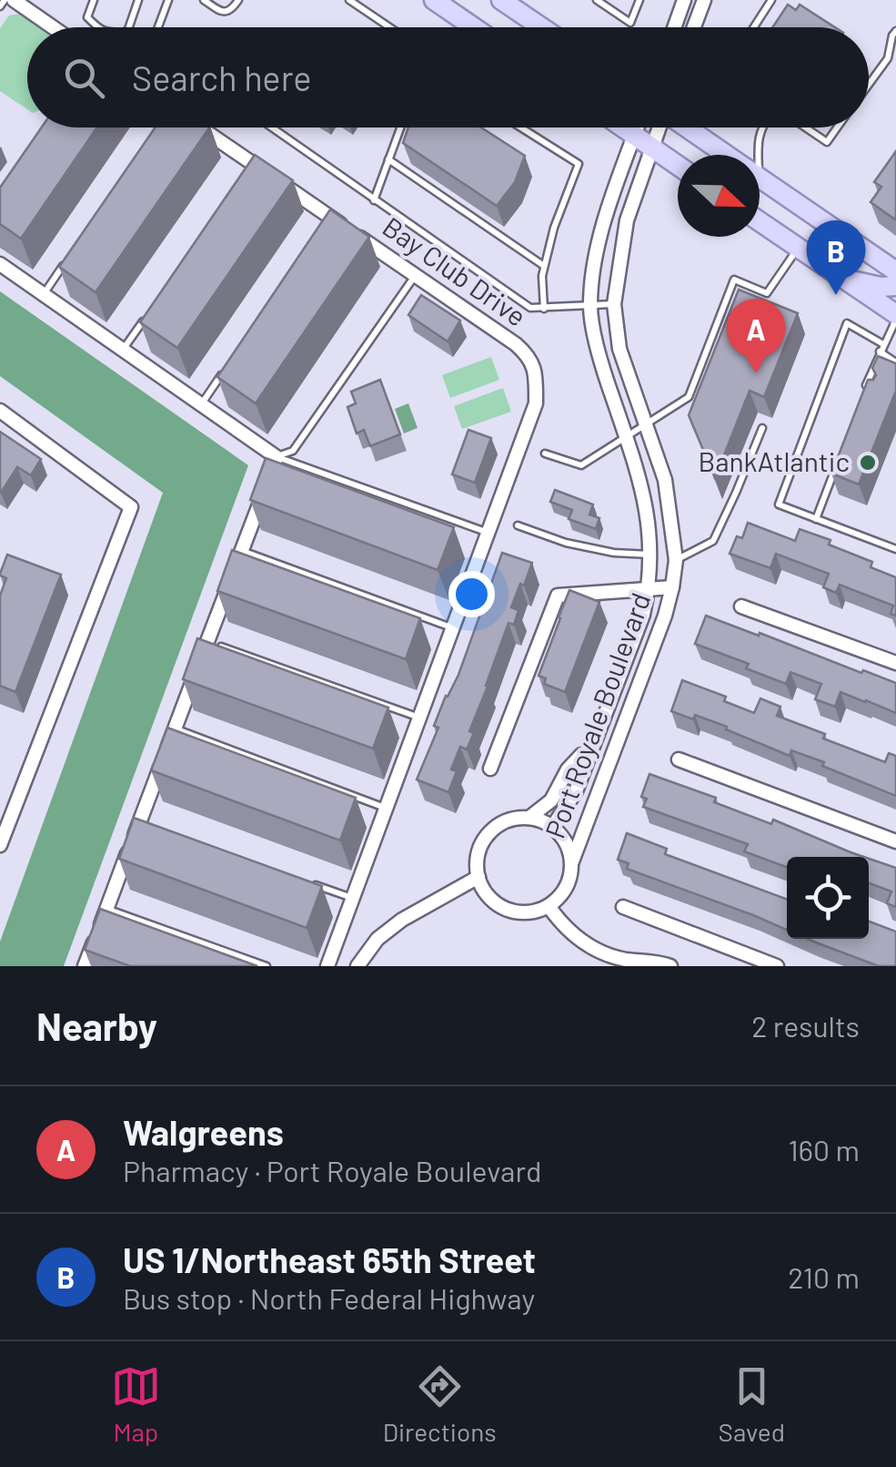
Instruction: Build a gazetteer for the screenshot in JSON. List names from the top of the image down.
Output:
{
  "streets": {
    "street": ["Bay Club Drive", "Port Royale Boulevard"]
  },
  "places": ["BankAtlantic"],
  "north": "right",
  "page": {
    "search": "Search here",
    "pins": ["B", "A"],
    "heading": ["Nearby", "2 results"],
    "list": [
      {
        "mark": "A",
        "name": "Walgreens",
        "note": "Pharmacy · Port Royale Boulevard",
        "value": "160 m"
      },
      {
        "mark": "B",
        "name": "US 1/Northeast 65th Street",
        "note": "Bus stop · North Federal Highway",
        "value": "210 m"
      }
    ],
    "nav": ["Map", "Directions", "Saved"]
  }
}
